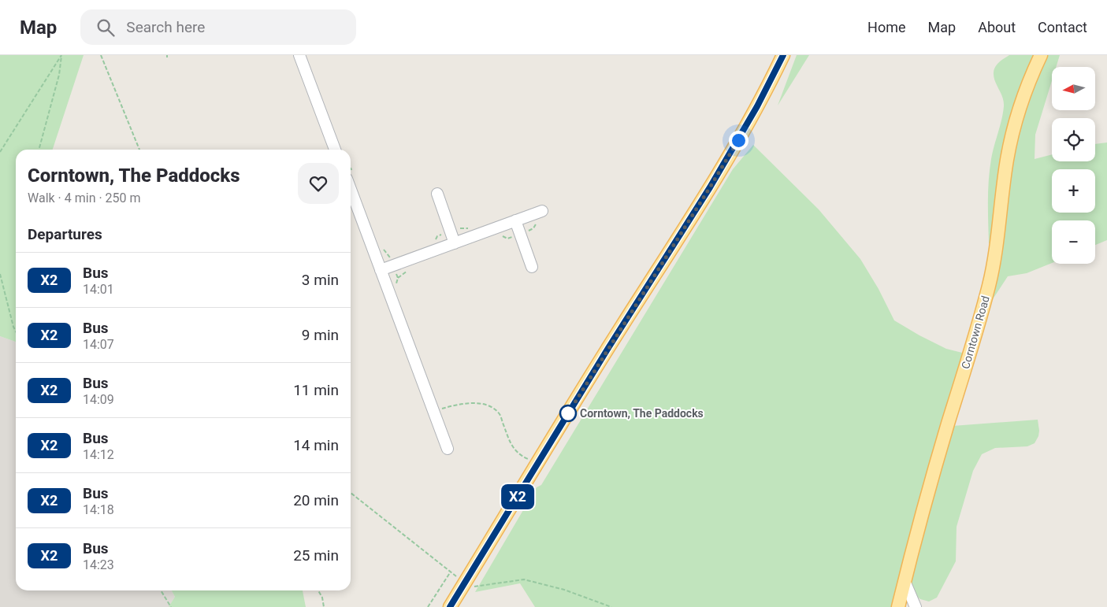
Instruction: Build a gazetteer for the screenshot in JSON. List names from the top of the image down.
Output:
{
  "streets": {
    "main road": ["Corntown Road"]
  },
  "places": ["Corntown, The Paddocks"],
  "lines": ["bus line X2"],
  "north": "left",
  "page": {
    "header": "Map",
    "search": "Search here",
    "nav": [
      "Home",
      "Map",
      "About",
      "Contact"
    ],
    "on_map": "X2",
    "map_buttons": ["+", "−"],
    "heading": [
      ["Corntown, The Paddocks", "Walk · 4 min · 250 m"],
      "Departures"
    ],
    "list": [
      {
        "mark": "X2",
        "name": "Bus",
        "note": "14:01",
        "value": "3 min"
      },
      {
        "mark": "X2",
        "name": "Bus",
        "note": "14:07",
        "value": "9 min"
      },
      {
        "mark": "X2",
        "name": "Bus",
        "note": "14:09",
        "value": "11 min"
      },
      {
        "mark": "X2",
        "name": "Bus",
        "note": "14:12",
        "value": "14 min"
      },
      {
        "mark": "X2",
        "name": "Bus",
        "note": "14:18",
        "value": "20 min"
      },
      {
        "mark": "X2",
        "name": "Bus",
        "note": "14:23",
        "value": "25 min"
      }
    ]
  }
}
